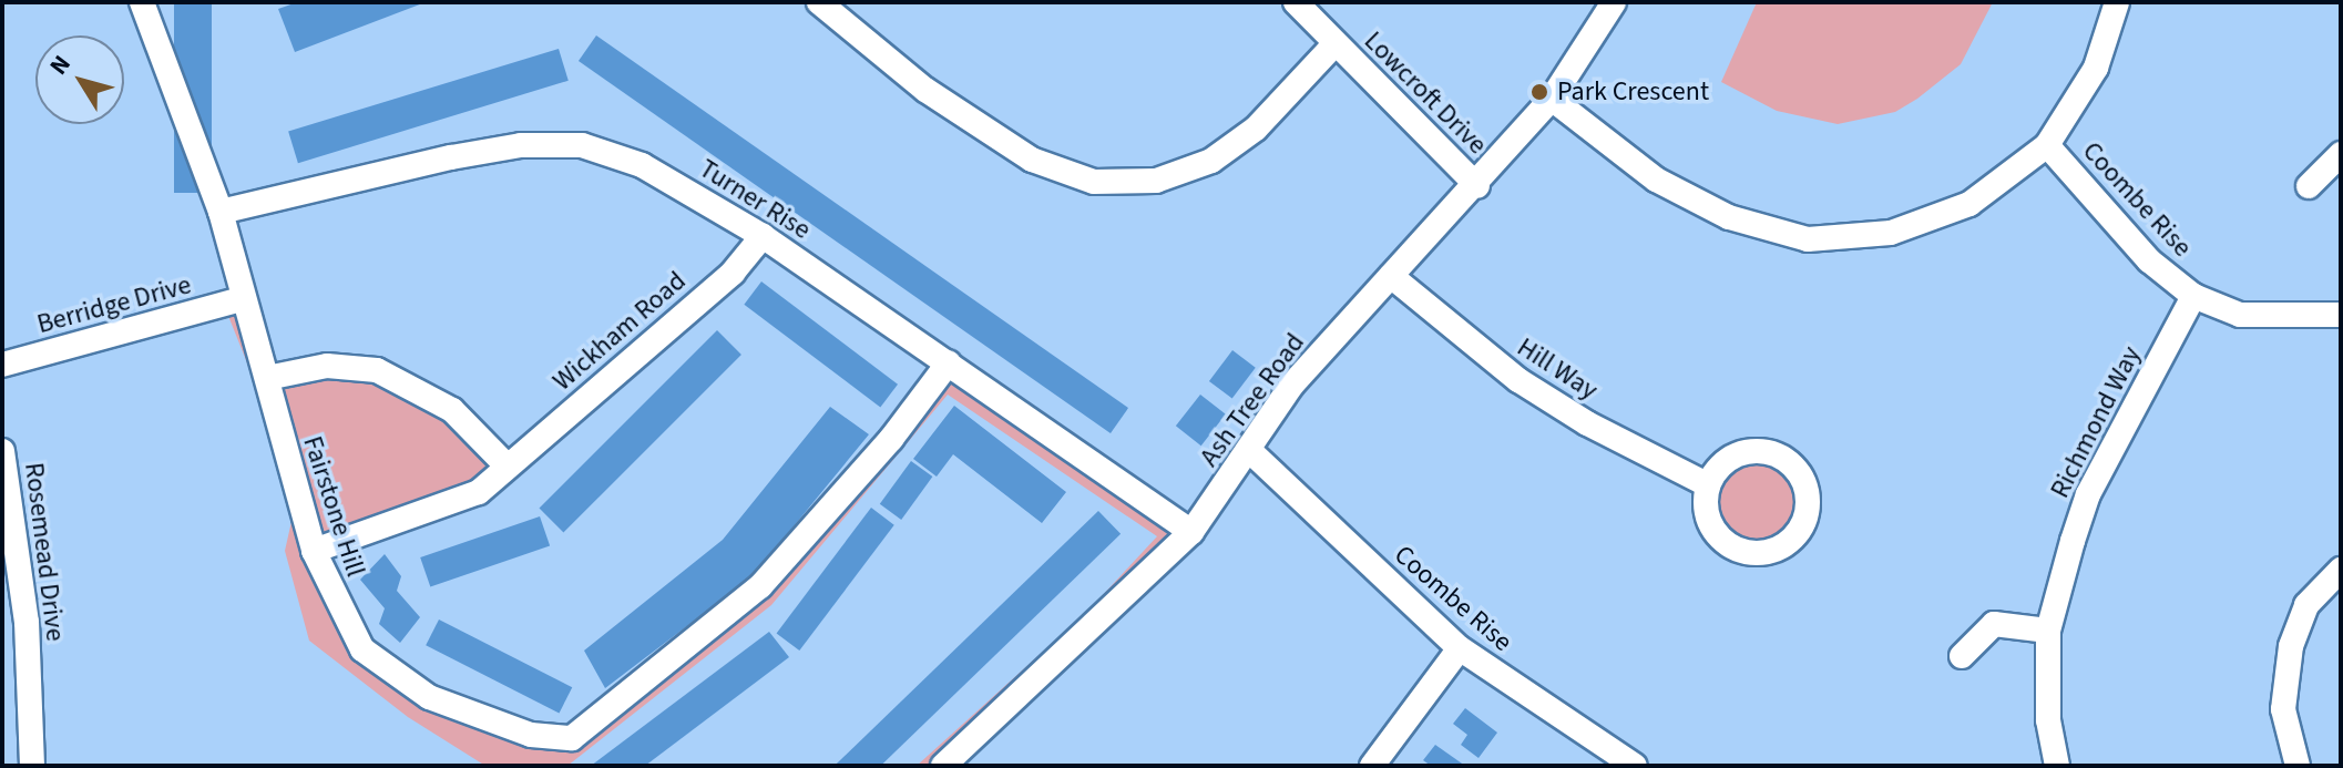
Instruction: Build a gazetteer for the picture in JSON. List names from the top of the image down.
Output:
{
  "streets": {
    "street": [
      "Lowcroft Drive",
      "Turner Rise",
      "Coombe Rise",
      "Berridge Drive",
      "Wickham Road",
      "Hill Way",
      "Ash Tree Road",
      "Richmond Way",
      "Fairstone Hill",
      "Rosemead Drive"
    ]
  },
  "crossings": [
    ["Lowcroft Drive", "Ash Tree Road"],
    ["Turner Rise", "Wickham Road"],
    ["Turner Rise", "Ash Tree Road"],
    ["Turner Rise", "Fairstone Hill"],
    ["Coombe Rise", "Ash Tree Road"],
    ["Coombe Rise", "Richmond Way"],
    ["Berridge Drive", "Fairstone Hill"],
    ["Wickham Road", "Fairstone Hill"],
    ["Hill Way", "Ash Tree Road"]
  ],
  "places": ["Park Crescent"],
  "north": "top left"
}
